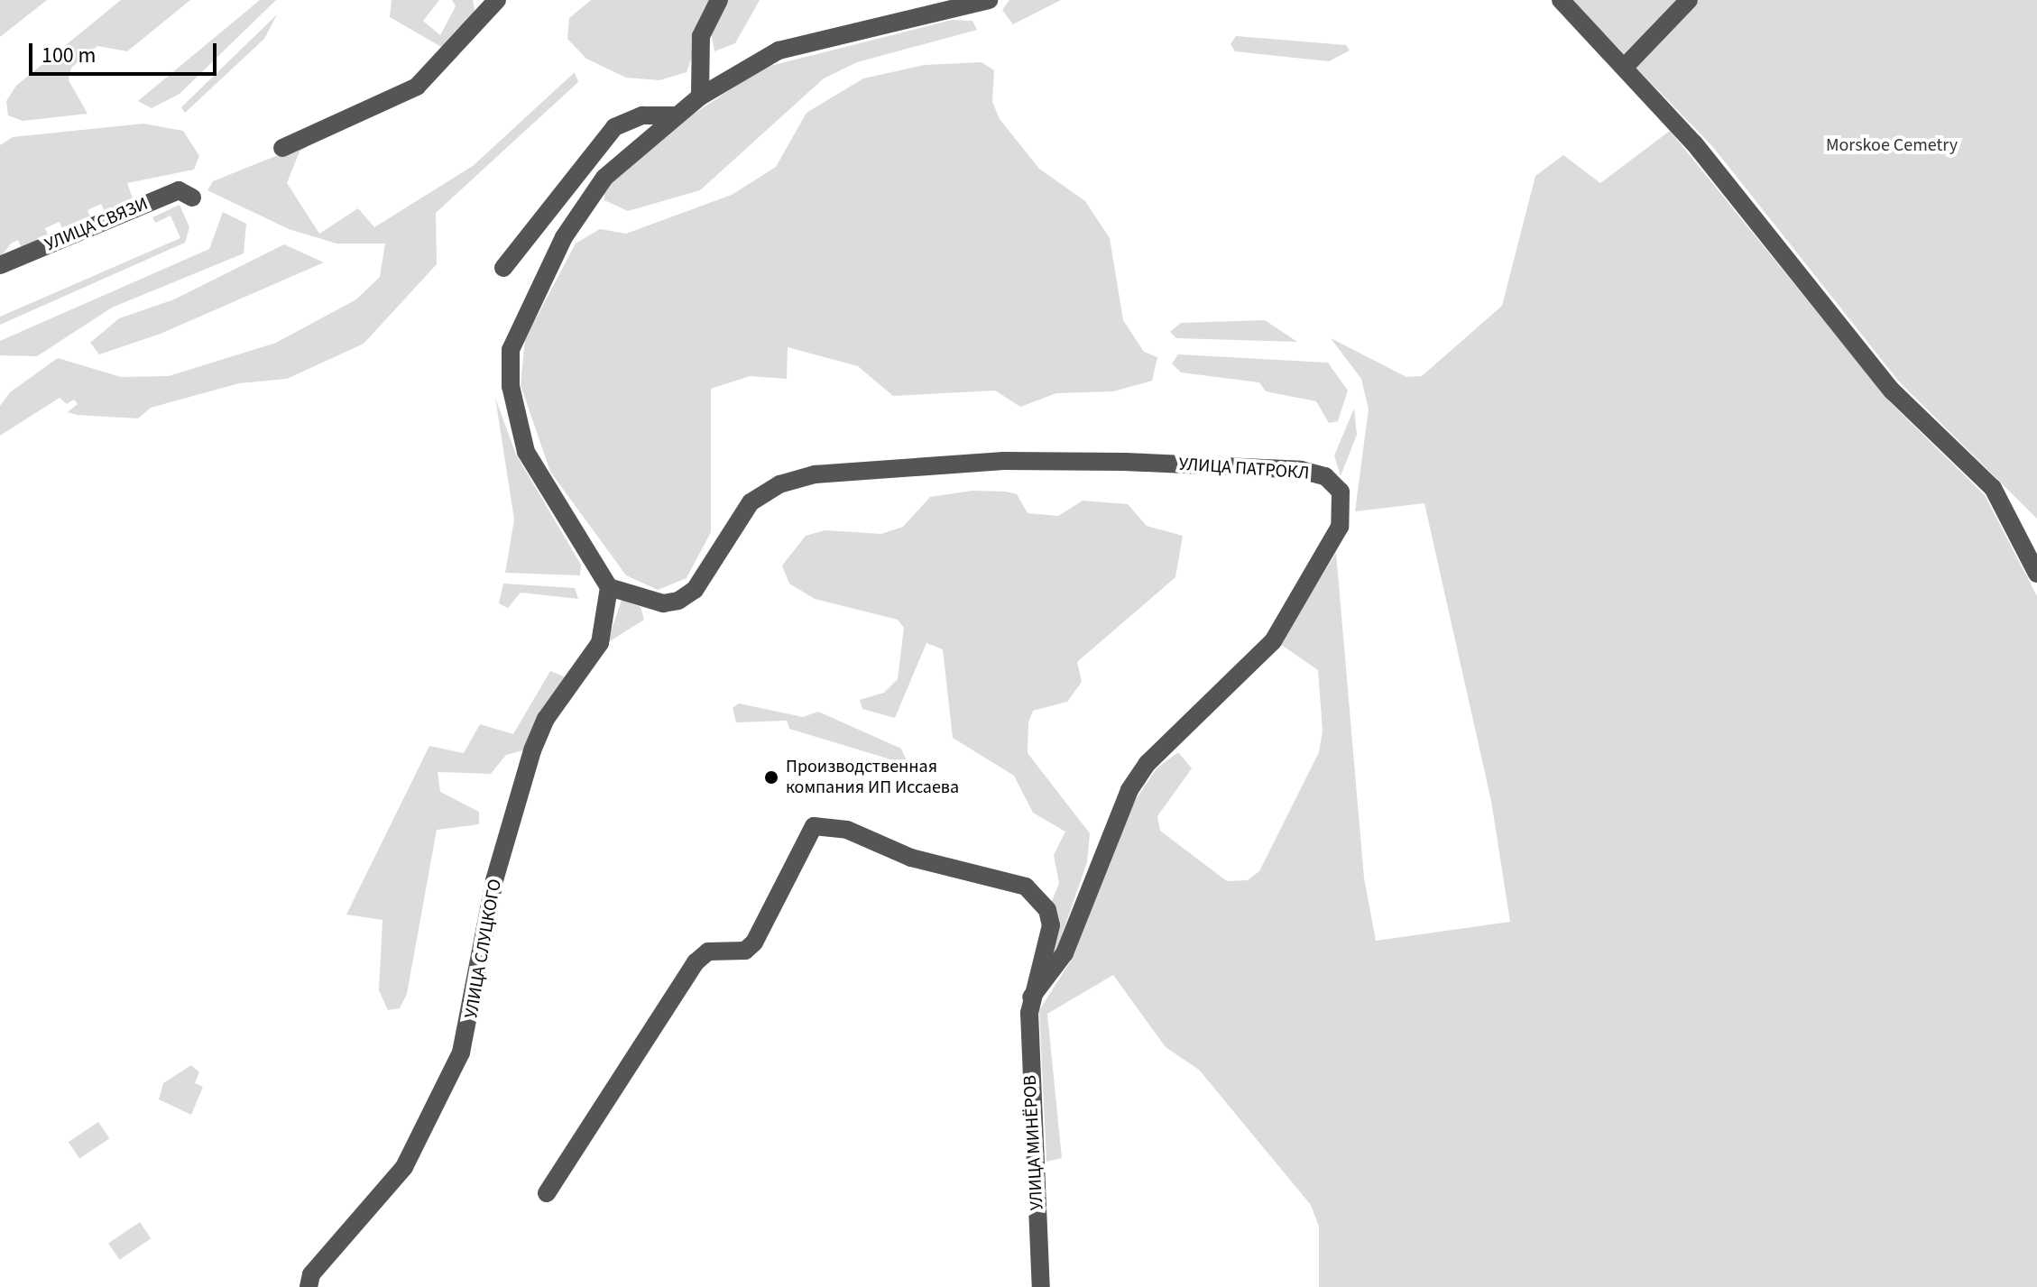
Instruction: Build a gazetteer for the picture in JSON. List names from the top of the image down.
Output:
{
  "streets": {
    "street": [
      "УЛИЦА СВЯЗИ",
      "УЛИЦА ПАТРОКЛ",
      "УЛИЦА СЛУЦКОГО",
      "УЛИЦА МИНЁРОВ"
    ]
  },
  "crossings": [
    ["УЛИЦА ПАТРОКЛ", "УЛИЦА СЛУЦКОГО"],
    ["УЛИЦА ПАТРОКЛ", "УЛИЦА МИНЁРОВ"]
  ],
  "parks": ["Morskoe Cemetry"],
  "places": ["Производственная компания ИП Иссаева"],
  "scale_bar": "100 m"
}
